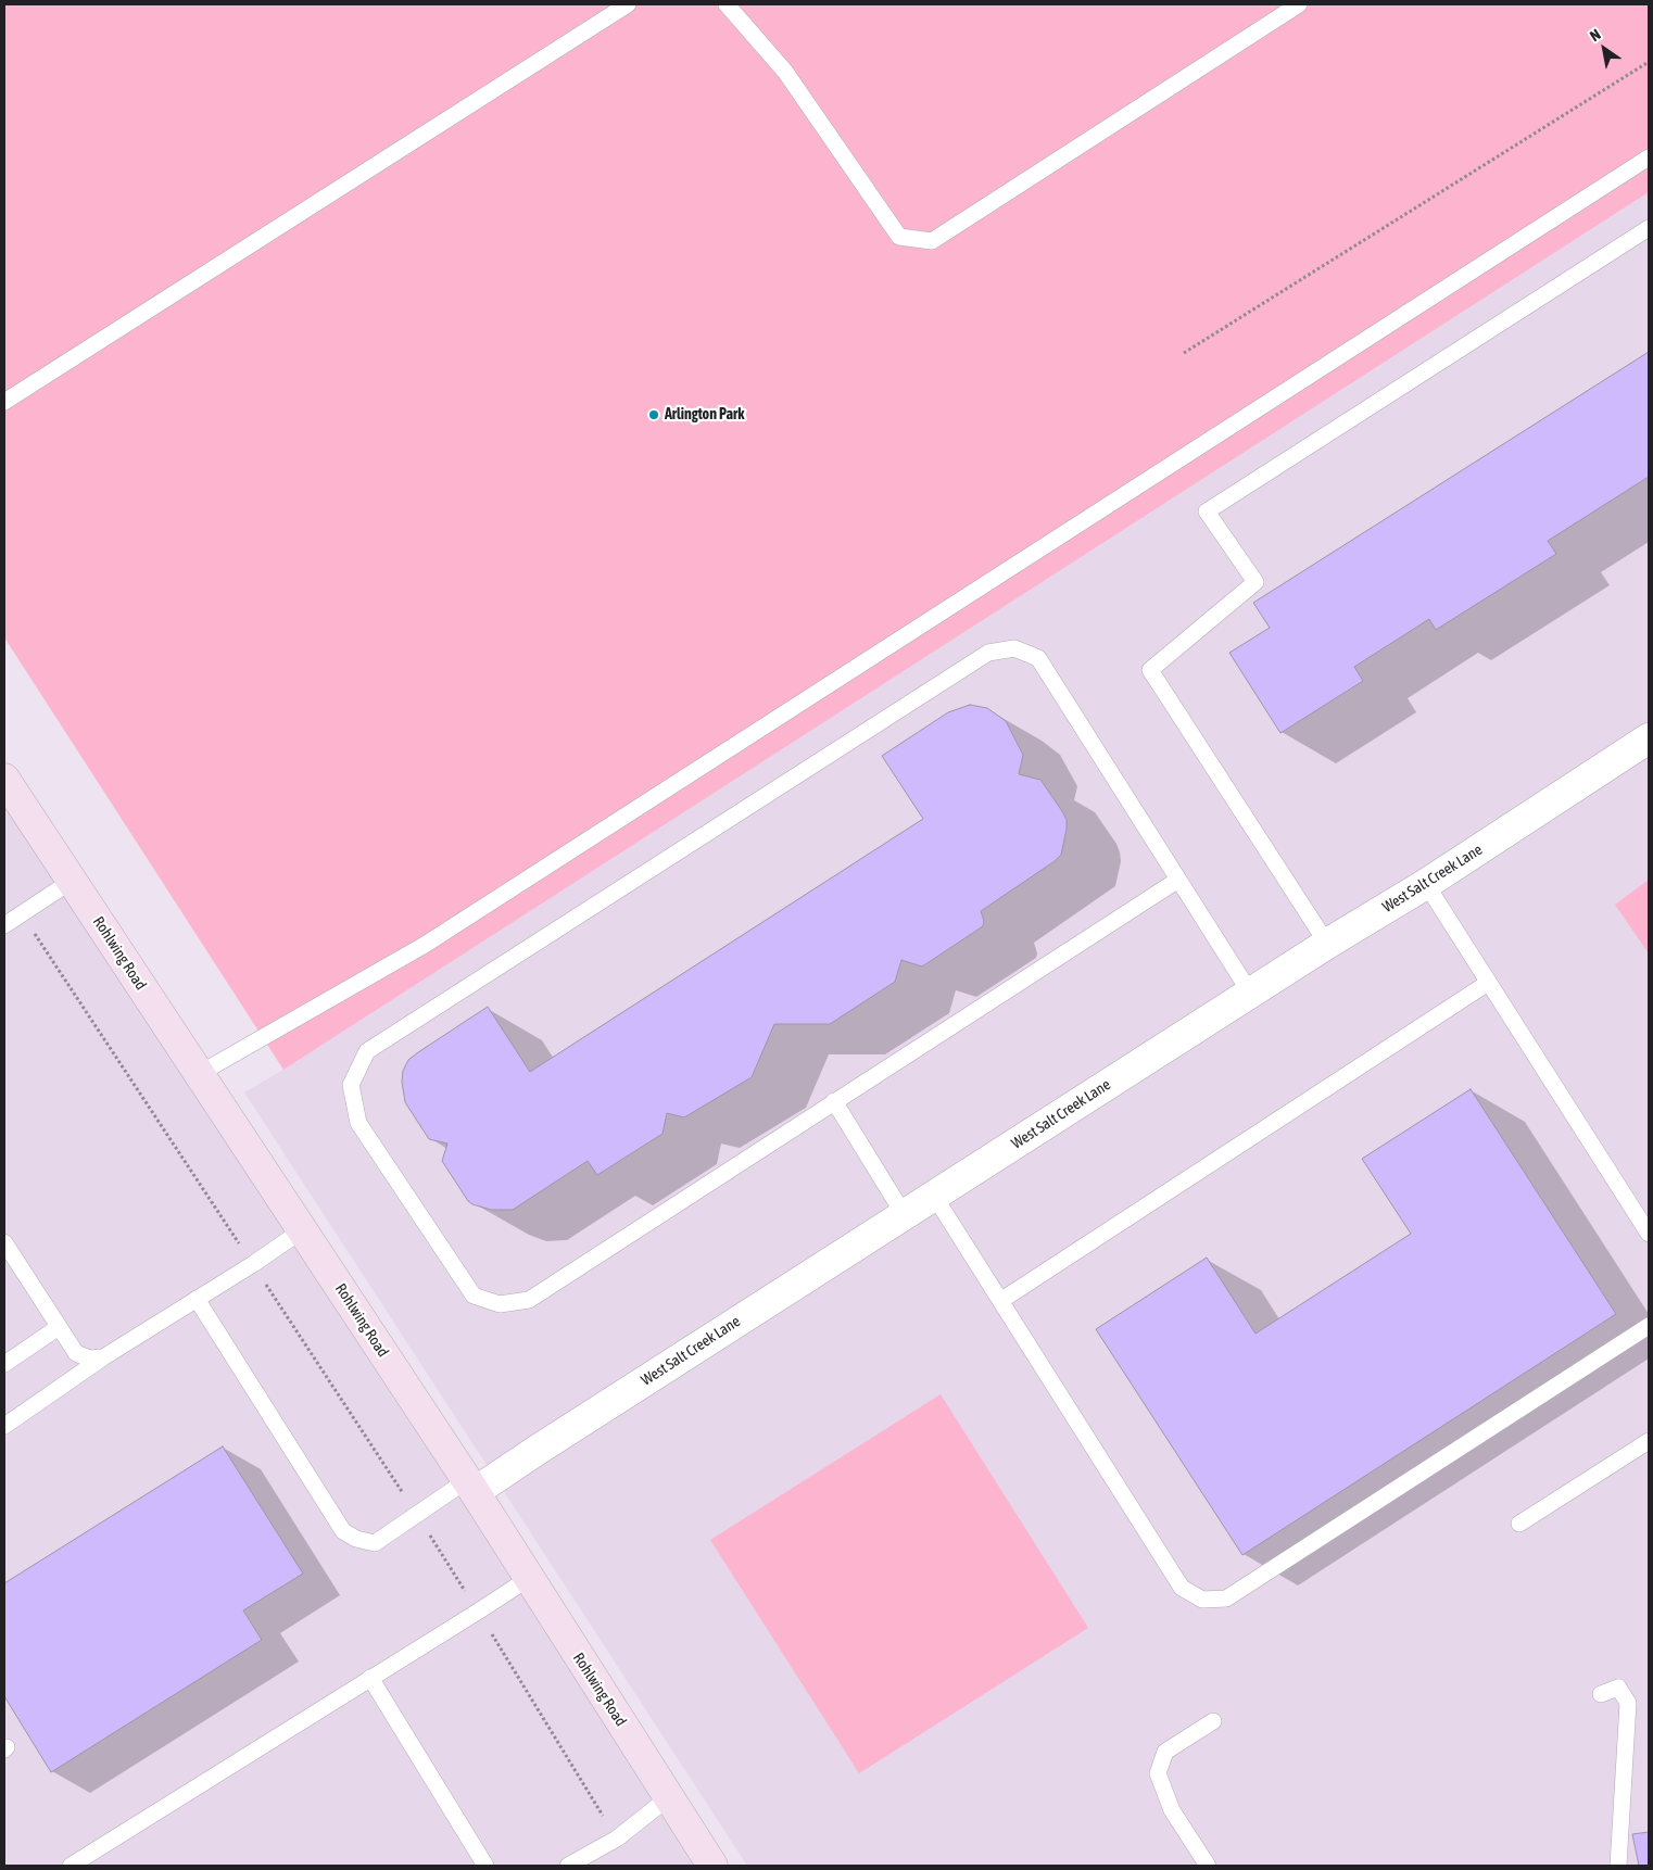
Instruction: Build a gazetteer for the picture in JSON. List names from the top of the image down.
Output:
{
  "streets": {
    "main road": ["Rohlwing Road"],
    "street": ["West Salt Creek Lane"]
  },
  "crossings": [
    ["West Salt Creek Lane", "Rohlwing Road"]
  ],
  "places": ["Arlington Park"],
  "north": "top left"
}
